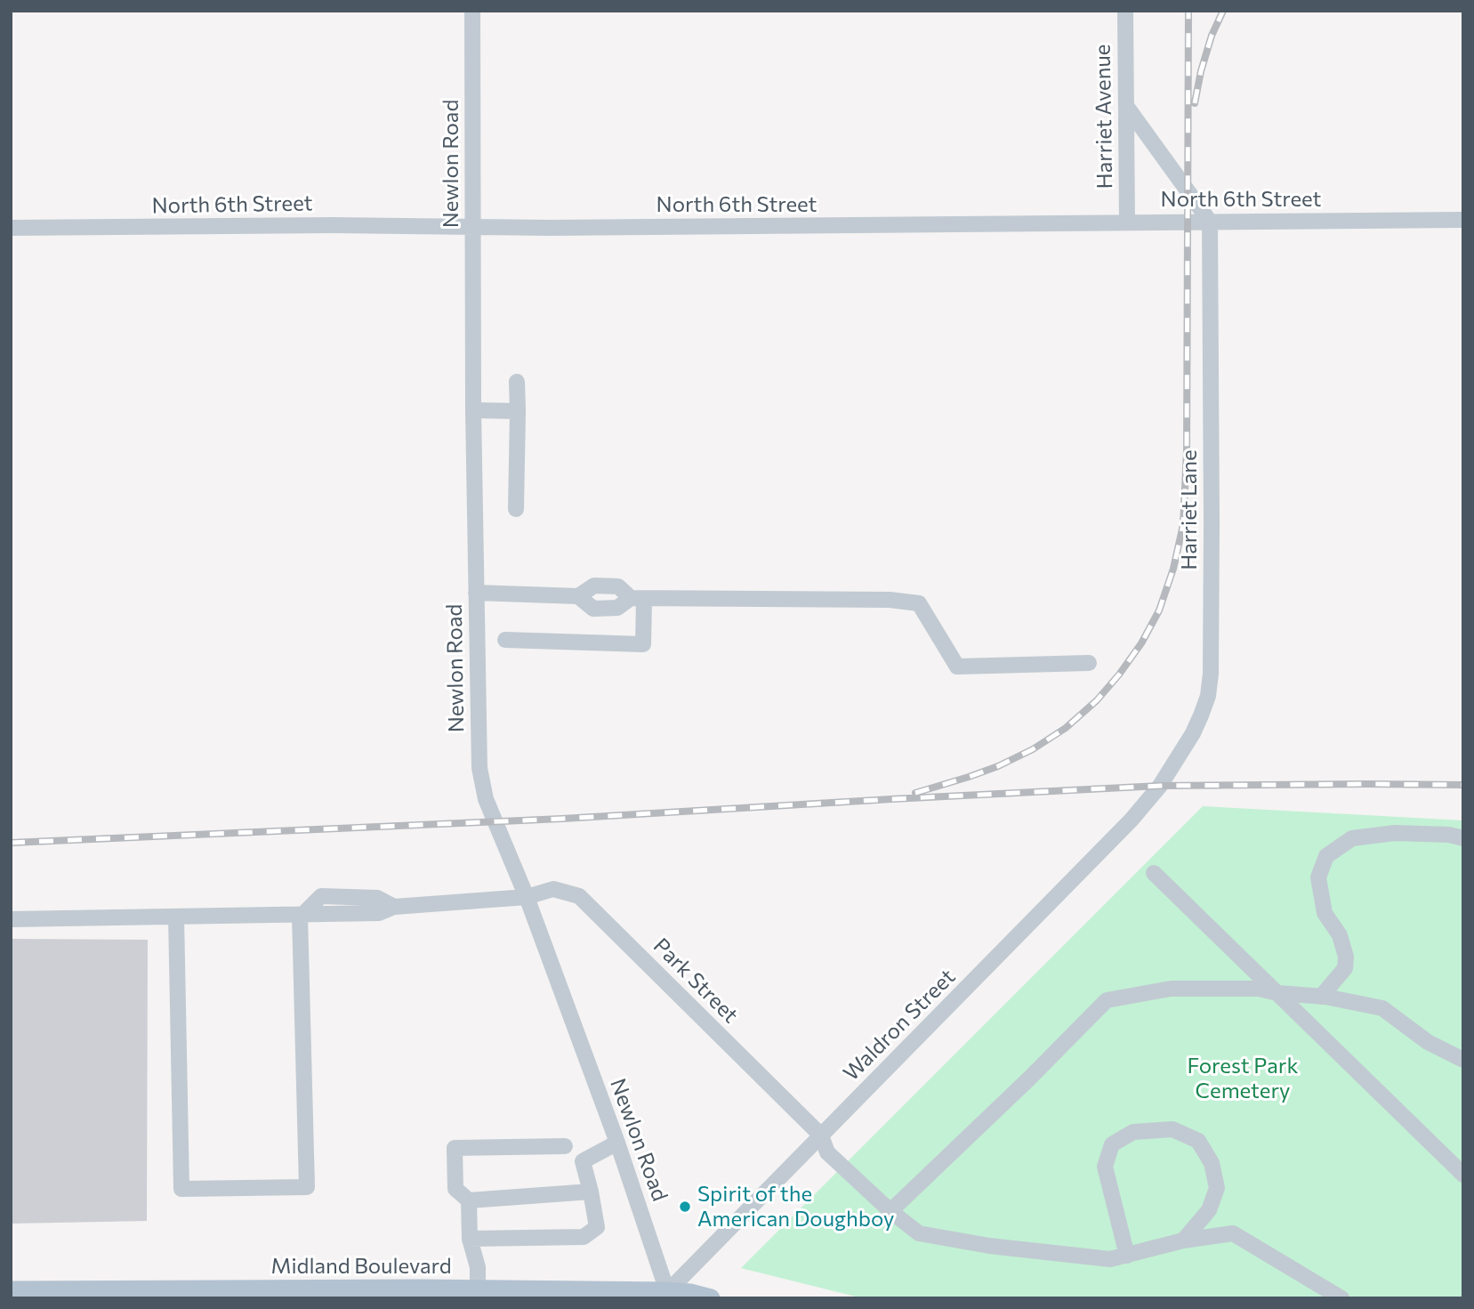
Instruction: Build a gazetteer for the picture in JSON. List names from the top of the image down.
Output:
{
  "streets": {
    "main road": ["Midland Boulevard"],
    "street": [
      "Harriet Avenue",
      "Newlon Road",
      "North 6th Street",
      "Harriet Lane",
      "Park Street",
      "Waldron Street"
    ]
  },
  "crossings": [
    ["Harriet Avenue", "North 6th Street"],
    ["Newlon Road", "North 6th Street"],
    ["Newlon Road", "Park Street"],
    ["Newlon Road", "Waldron Street"],
    ["Newlon Road", "Midland Boulevard"],
    ["North 6th Street", "Harriet Lane"],
    ["Harriet Lane", "Waldron Street"],
    ["Park Street", "Waldron Street"],
    ["Waldron Street", "Midland Boulevard"]
  ],
  "parks": ["Forest Park Cemetery"],
  "places": ["Spirit of the American Doughboy"]
}
